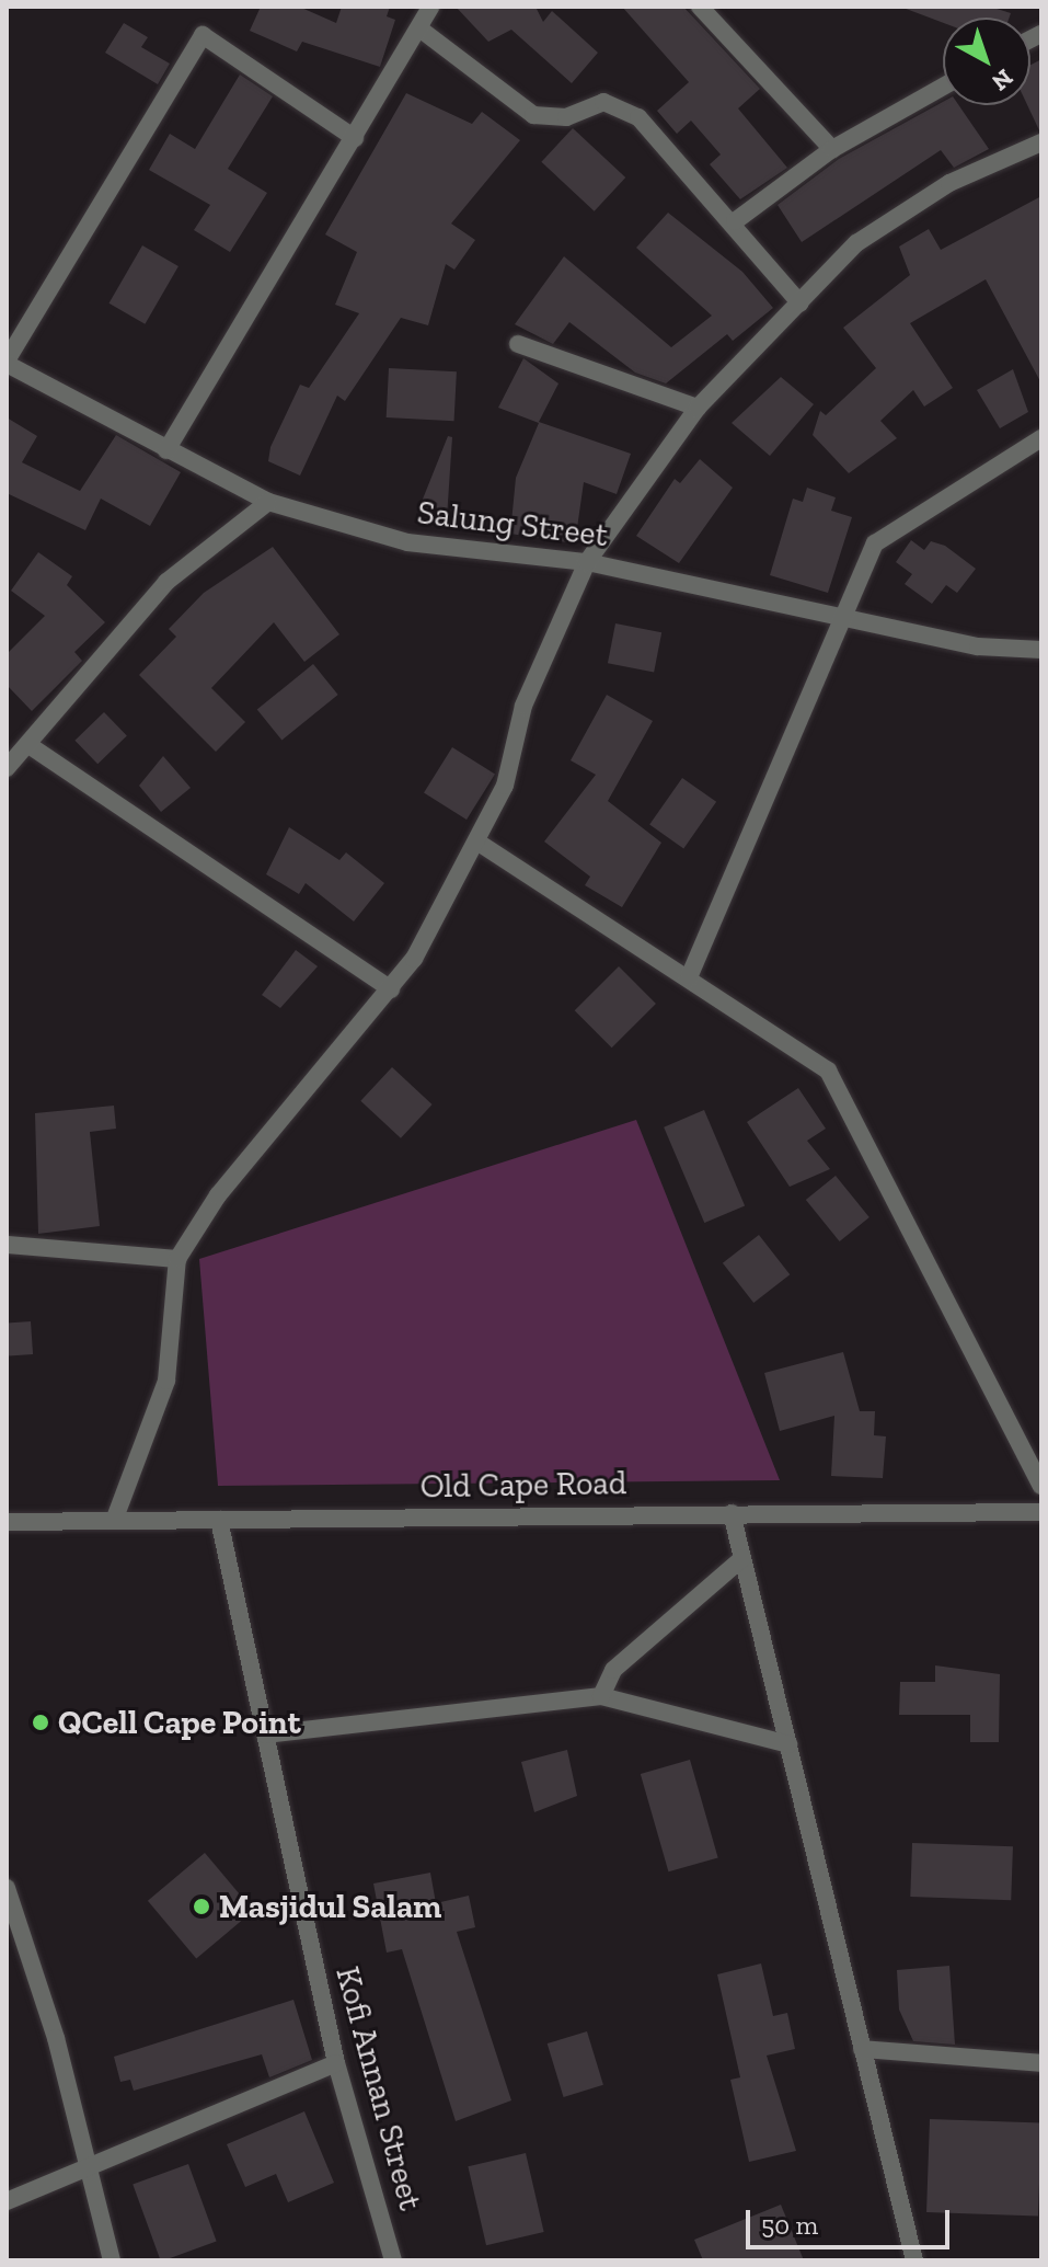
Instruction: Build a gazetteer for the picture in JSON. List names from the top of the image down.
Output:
{
  "streets": {
    "street": ["Salung Street", "Old Cape Road", "Kofi Annan Street"]
  },
  "crossings": [
    ["Old Cape Road", "Kofi Annan Street"]
  ],
  "places": ["QCell Cape Point", "Masjidul Salam"],
  "scale_bar": "50 m",
  "north": "bottom right"
}
